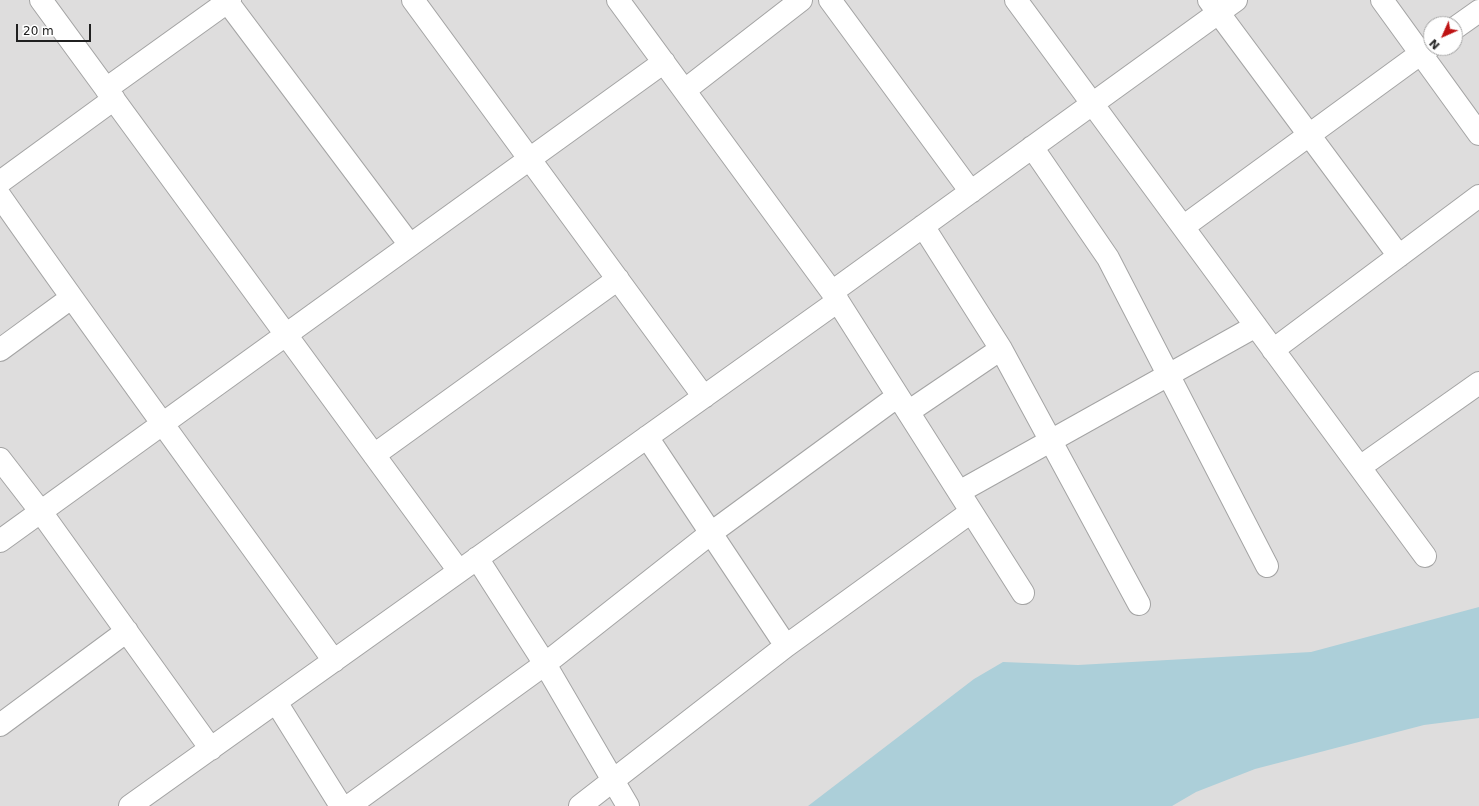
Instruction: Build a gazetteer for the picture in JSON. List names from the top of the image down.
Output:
{
  "scale_bar": "20 m",
  "north": "bottom left"
}
